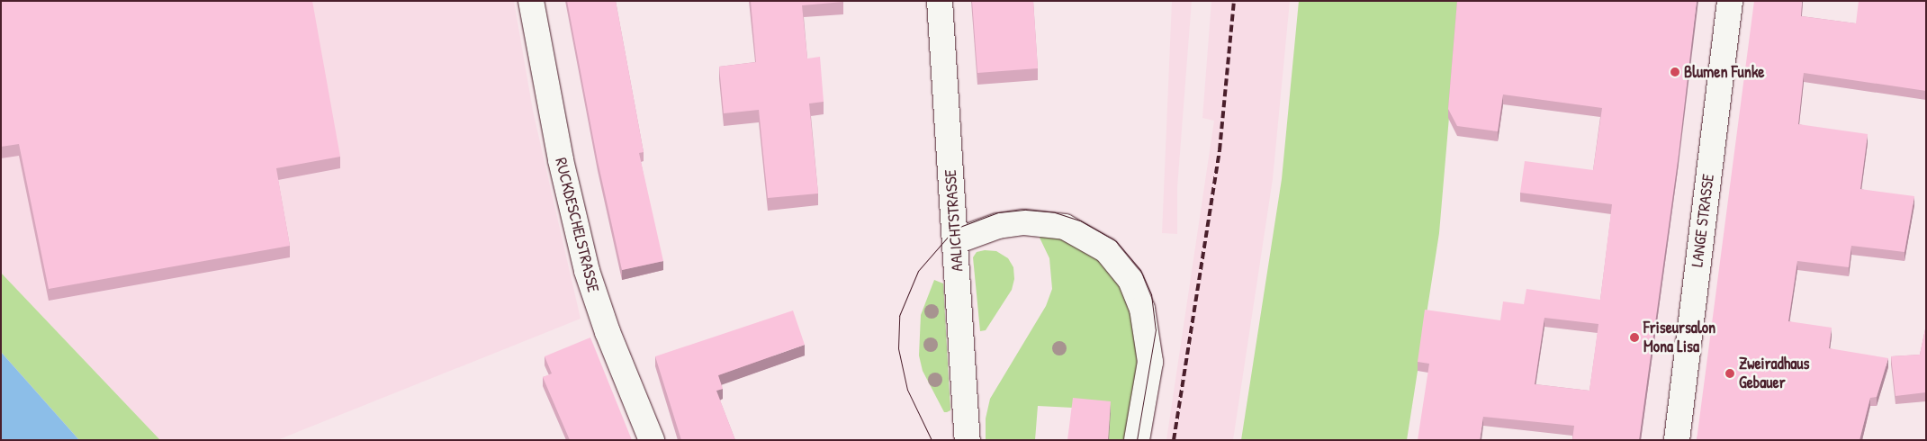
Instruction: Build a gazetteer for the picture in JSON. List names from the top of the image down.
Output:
{
  "streets": {
    "street": ["AALICHTSTRASSE", "LANGE STRASSE", "RUCKDESCHELSTRASSE"]
  },
  "places": ["Blumen Funke", "Friseursalon Mona Lisa", "Zweiradhaus Gebauer"]
}
